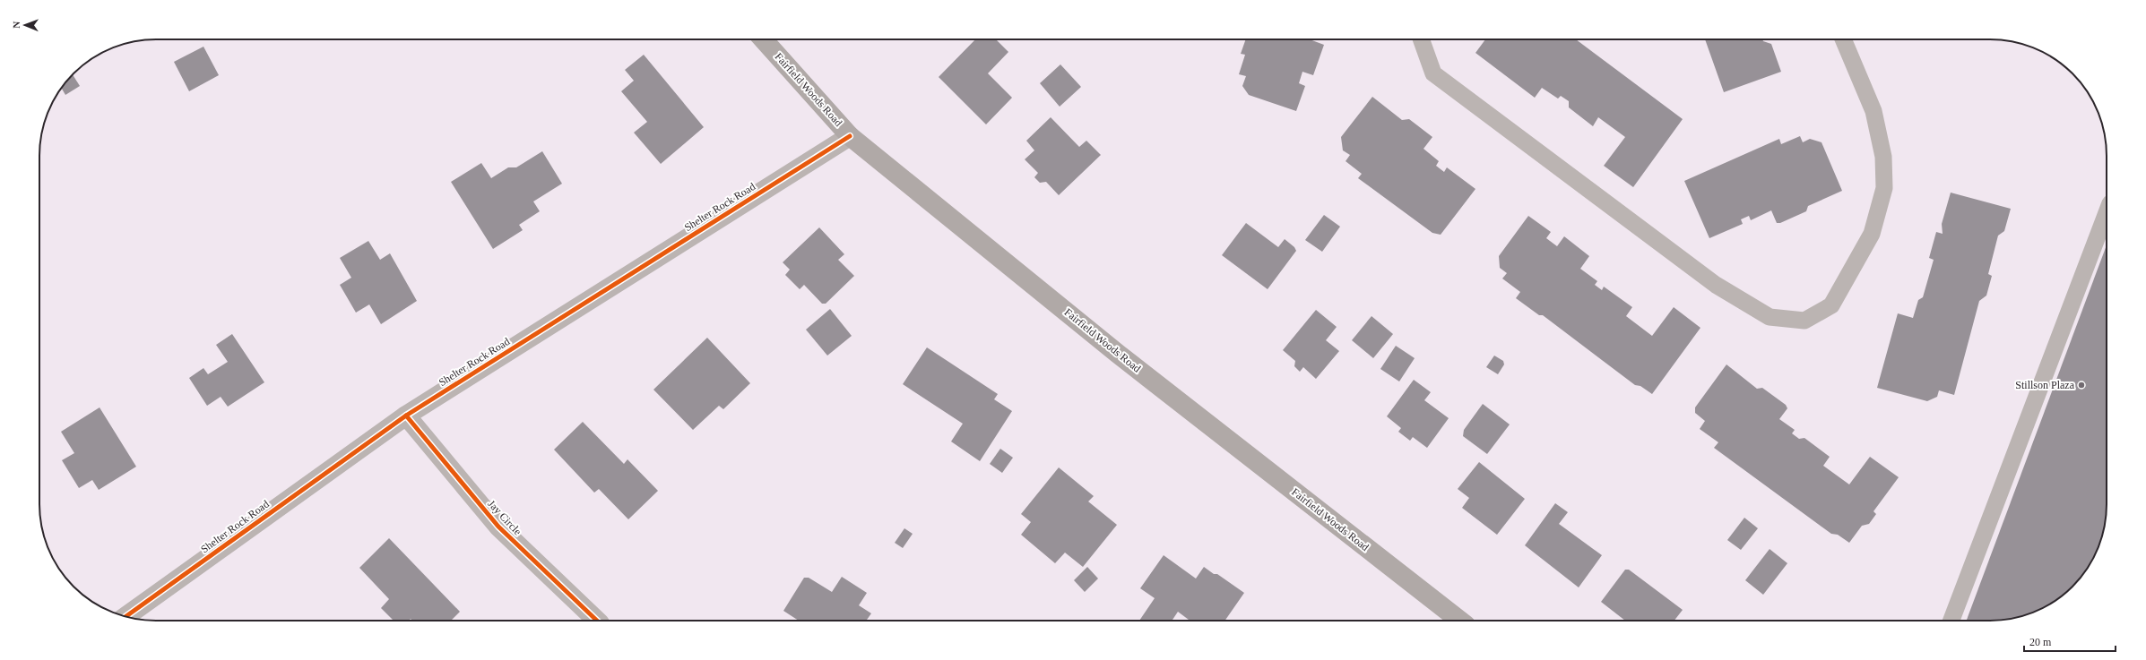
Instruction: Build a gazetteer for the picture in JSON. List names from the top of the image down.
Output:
{
  "streets": {
    "main road": ["Fairfield Woods Road"],
    "street": ["Shelter Rock Road", "Jay Circle"]
  },
  "crossings": [
    ["Fairfield Woods Road", "Shelter Rock Road"],
    ["Shelter Rock Road", "Jay Circle"]
  ],
  "places": ["Stillson Plaza"],
  "scale_bar": "20 m",
  "north": "left"
}
